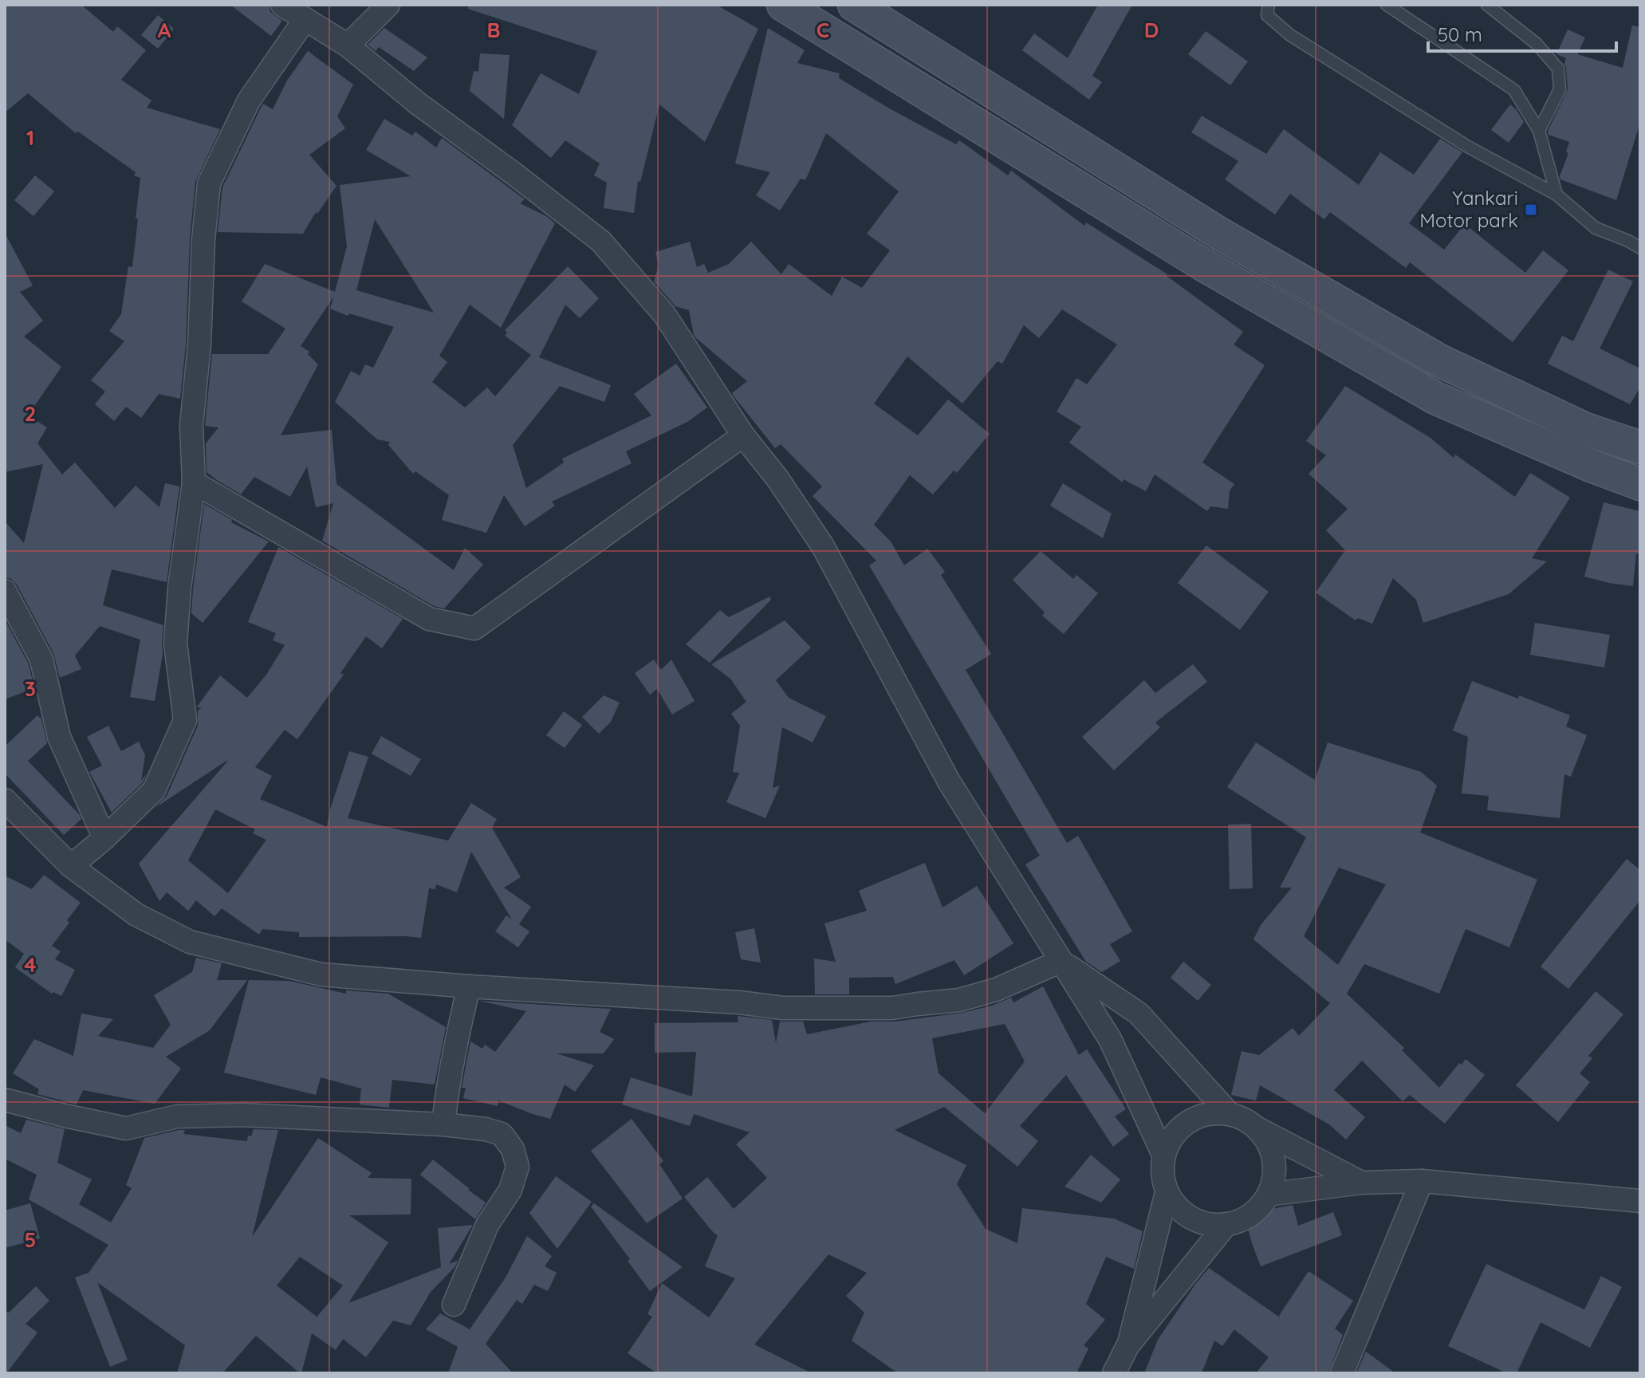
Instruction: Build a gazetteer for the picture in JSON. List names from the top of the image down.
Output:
{
  "places": {
    "transit": ["Yankari Motor park"]
  },
  "scale_bar": "50 m",
  "grid": {
    "columns": [
      "A",
      "B",
      "C",
      "D"
    ],
    "rows": [
      "1",
      "2",
      "3",
      "4",
      "5"
    ]
  }
}
